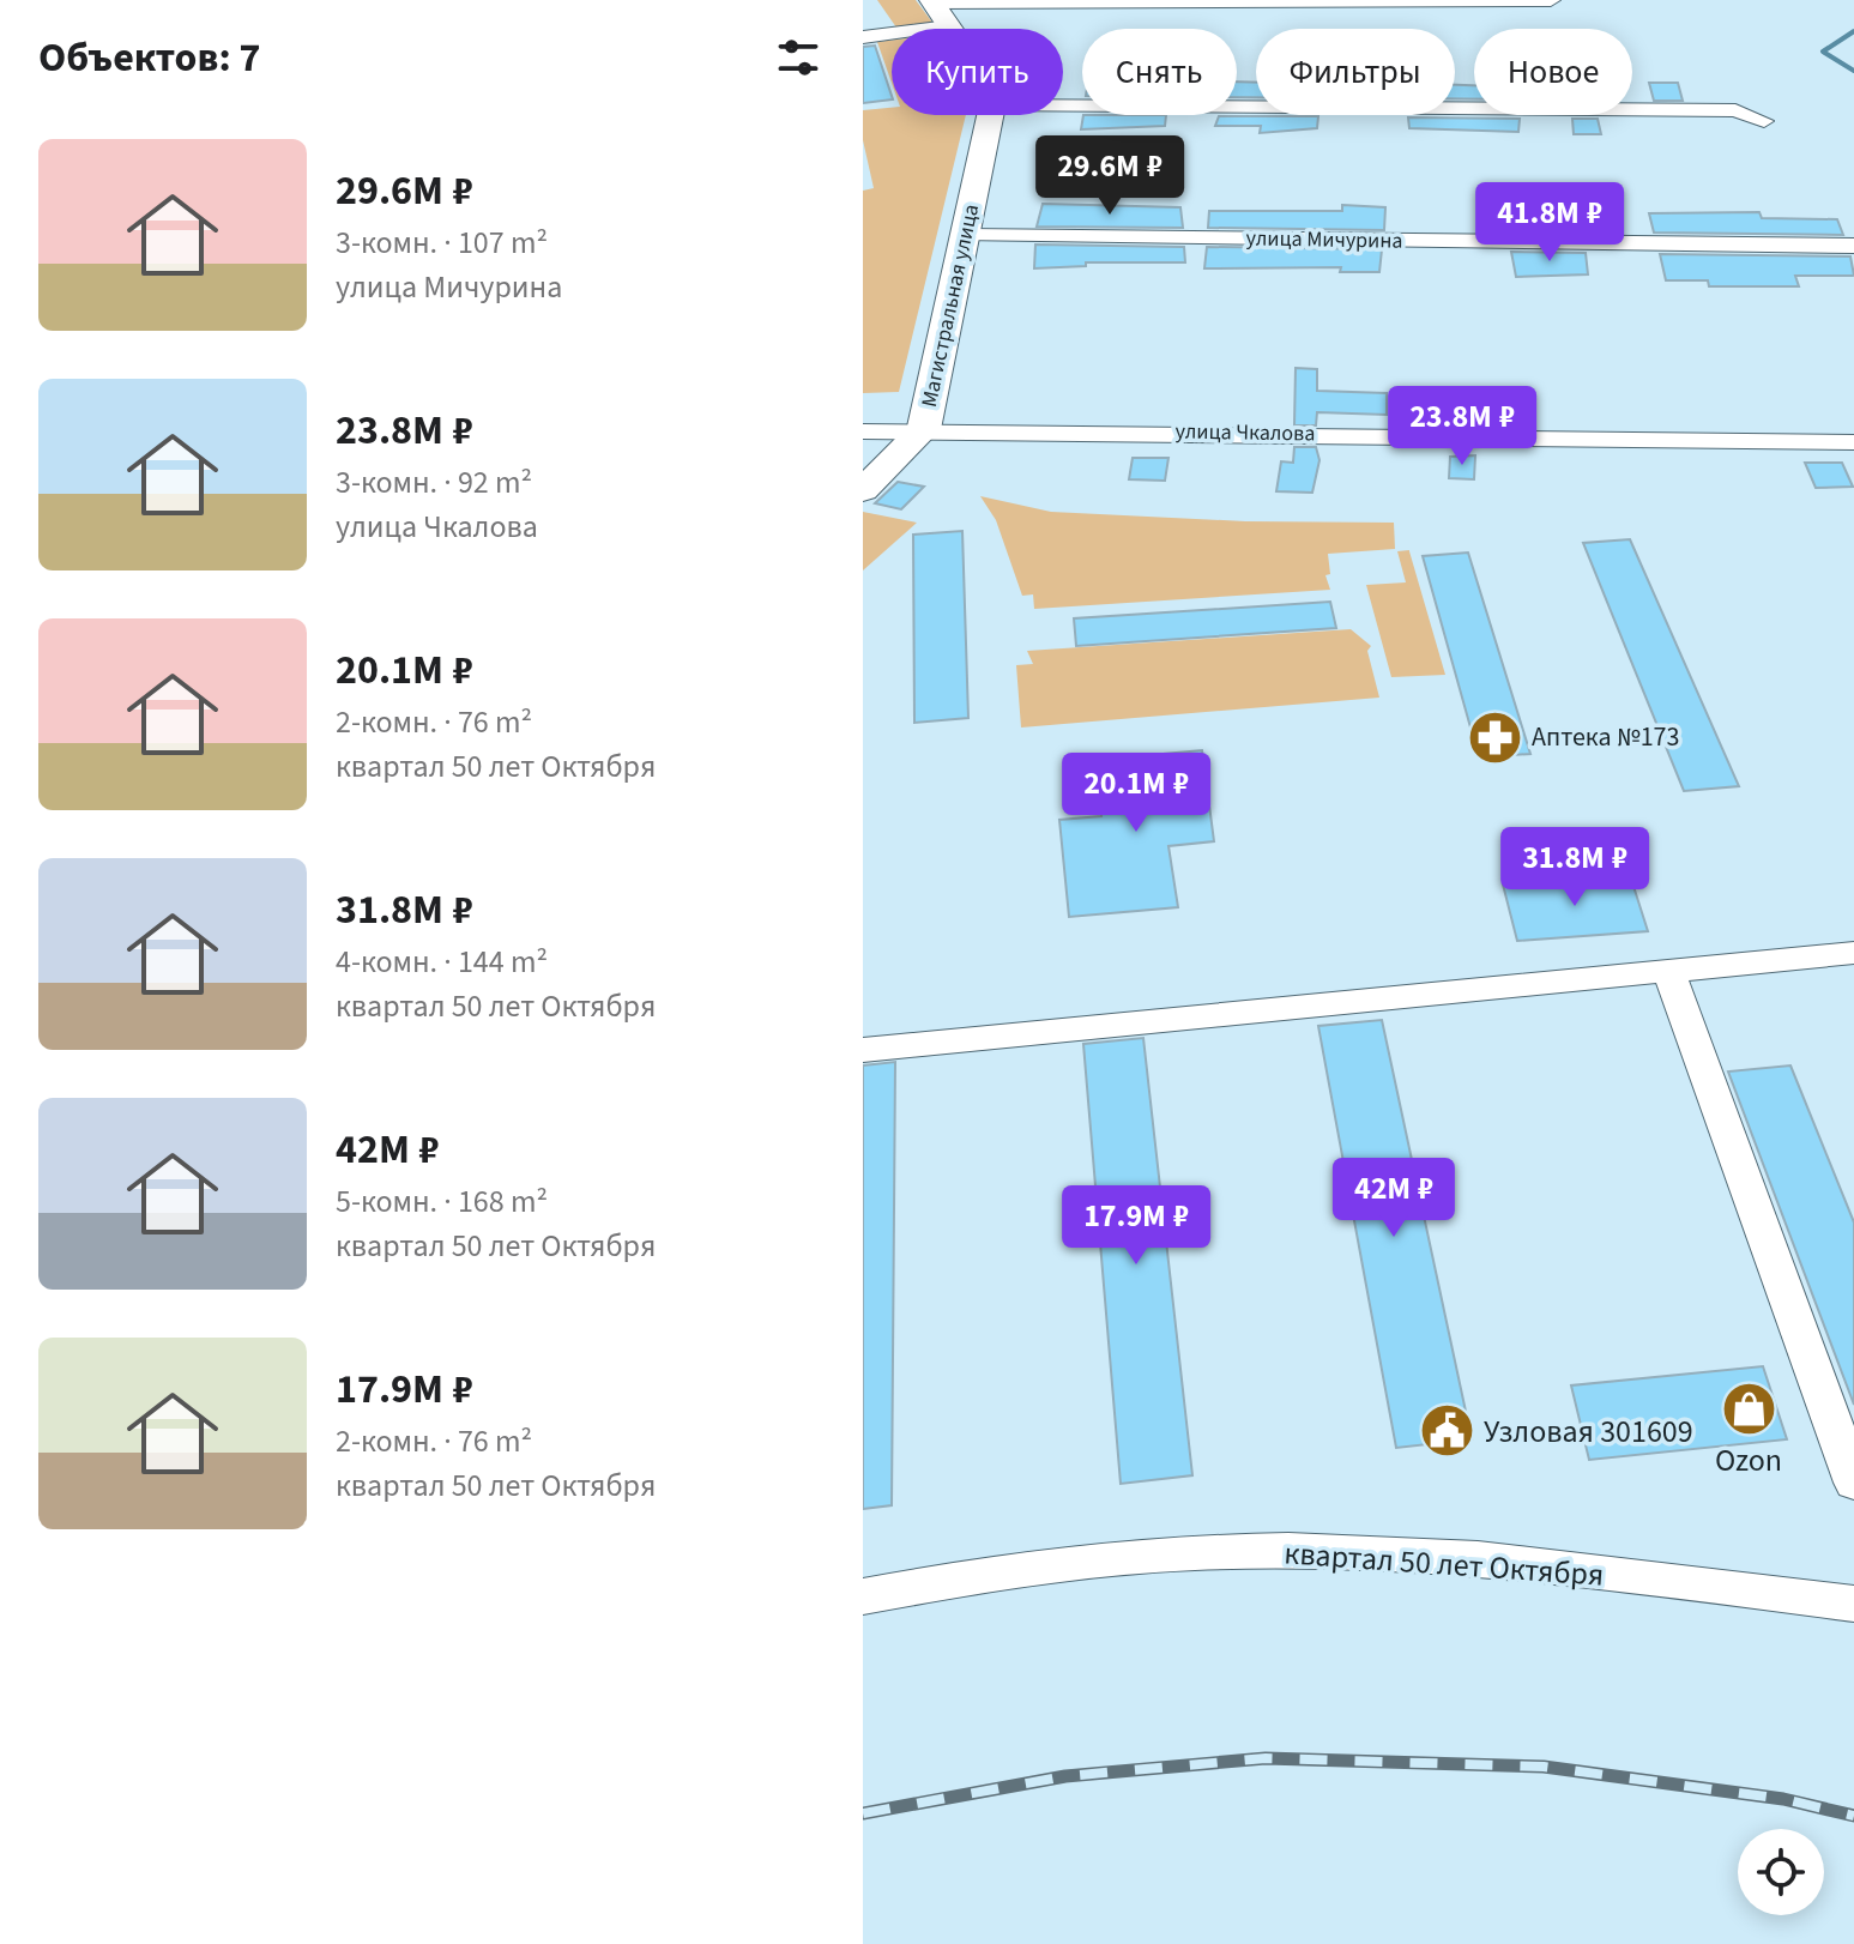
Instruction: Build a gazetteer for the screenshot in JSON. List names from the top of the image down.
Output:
{
  "streets": {
    "main road": ["Магистральная улица"],
    "street": ["улица Мичурина", "улица Чкалова", "квартал 50 лет Октября"]
  },
  "crossings": [
    ["улица Мичурина", "Магистральная улица"],
    ["Магистральная улица", "улица Чкалова"]
  ],
  "places": {
    "pharmacy": ["Аптека №173"],
    "shop": ["Ozon"],
    "public building": ["Узловая 301609"]
  },
  "page": {
    "heading": "Объектов: 7",
    "chip": [
      "Купить",
      "Снять",
      "Фильтры",
      "Новое"
    ],
    "list": [
      {
        "name": "29.6M ₽",
        "note": "3-комн. · 107 m² · улица Мичурина"
      },
      {
        "name": "23.8M ₽",
        "note": "3-комн. · 92 m² · улица Чкалова"
      },
      {
        "name": "20.1M ₽",
        "note": "2-комн. · 76 m² · квартал 50 лет Октября"
      },
      {
        "name": "31.8M ₽",
        "note": "4-комн. · 144 m² · квартал 50 лет Октября"
      },
      {
        "name": "42M ₽",
        "note": "5-комн. · 168 m² · квартал 50 лет Октября"
      },
      {
        "name": "17.9M ₽",
        "note": "2-комн. · 76 m² · квартал 50 лет Октября"
      }
    ],
    "price": [
      "29.6M ₽",
      "41.8M ₽",
      "23.8M ₽",
      "20.1M ₽",
      "31.8M ₽",
      "42M ₽",
      "17.9M ₽"
    ]
  }
}
